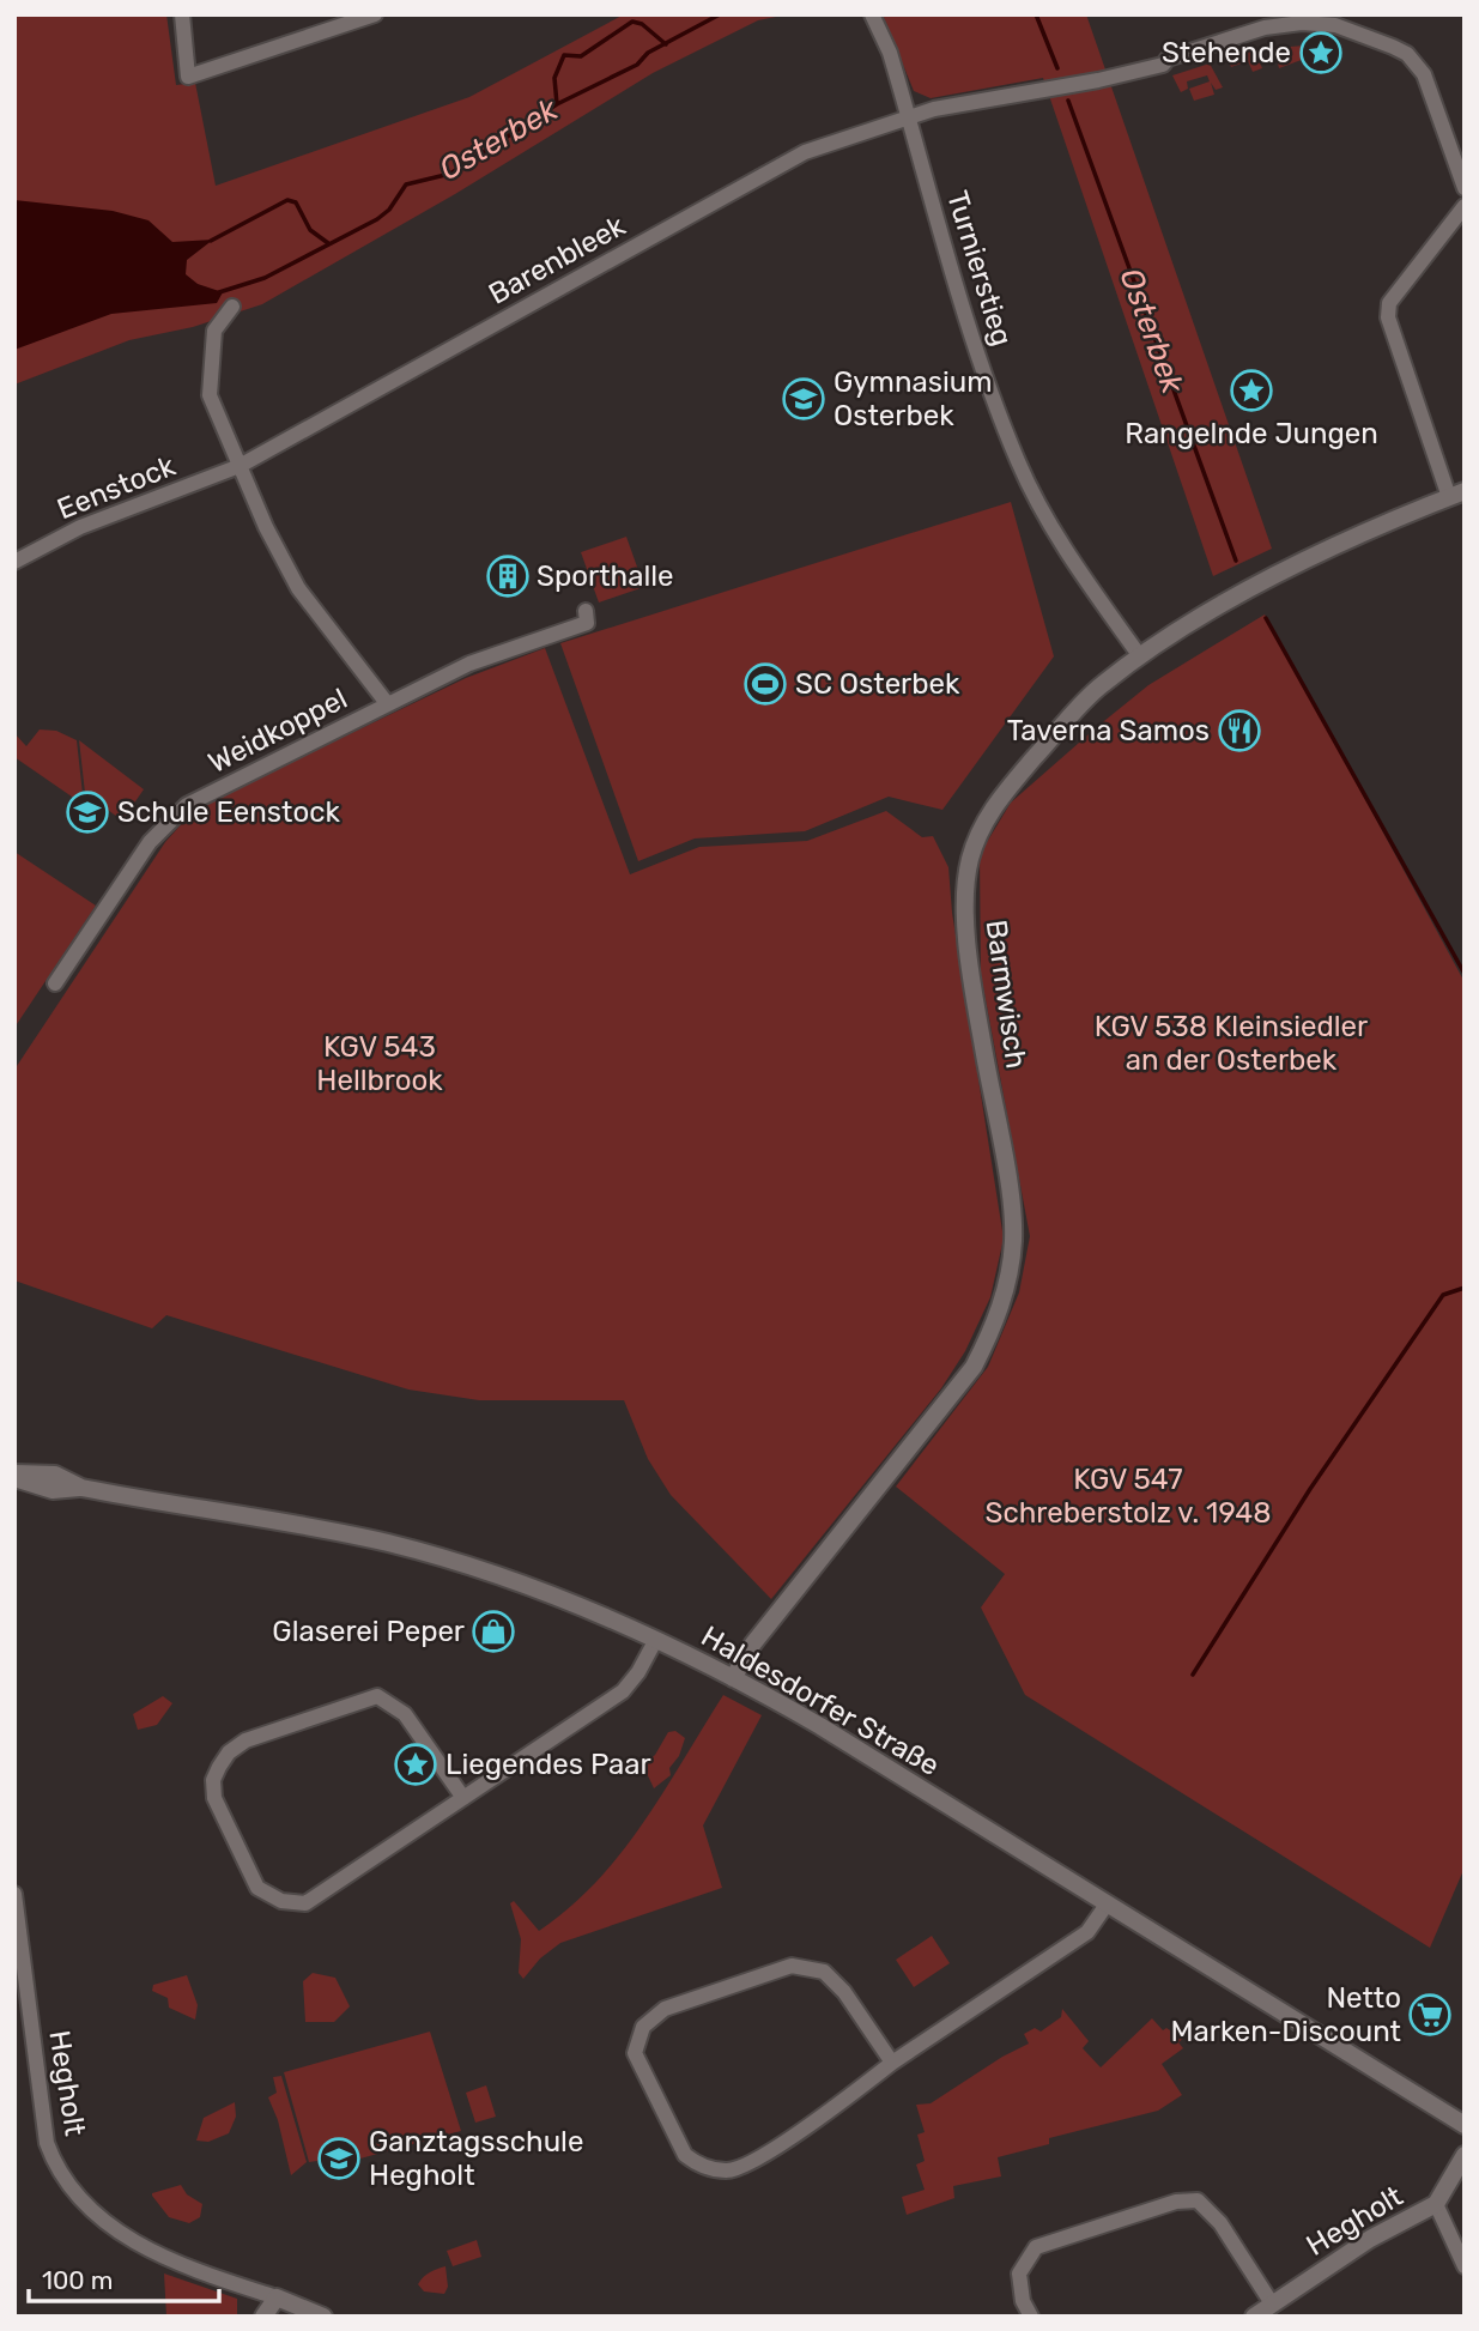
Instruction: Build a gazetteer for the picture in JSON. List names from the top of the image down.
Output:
{
  "streets": {
    "street": [
      "Barenbleek",
      "Turnierstieg",
      "Eenstock",
      "Weidkoppel",
      "Barmwisch",
      "Haldesdorfer Straße",
      "Hegholt"
    ]
  },
  "crossings": [
    ["Barenbleek", "Turnierstieg"],
    ["Barenbleek", "Eenstock"],
    ["Turnierstieg", "Barmwisch"],
    ["Barmwisch", "Haldesdorfer Straße"]
  ],
  "water": ["Osterbek"],
  "parks": ["KGV 538 Kleinsiedler an der Osterbek", "KGV 543 Hellbrook", "KGV 547 Schreberstolz v. 1948"],
  "places": {
    "place": ["Stehende", "Rangelnde Jungen", "Liegendes Paar"],
    "school or university": ["Gymnasium Osterbek", "Schule Eenstock", "Ganztagsschule Hegholt"],
    "building": ["Sporthalle"],
    "sports": ["SC Osterbek"],
    "restaurant": ["Taverna Samos"],
    "shop": ["Glaserei Peper"],
    "supermarket": ["Netto Marken-Discount"]
  },
  "scale_bar": "100 m"
}
